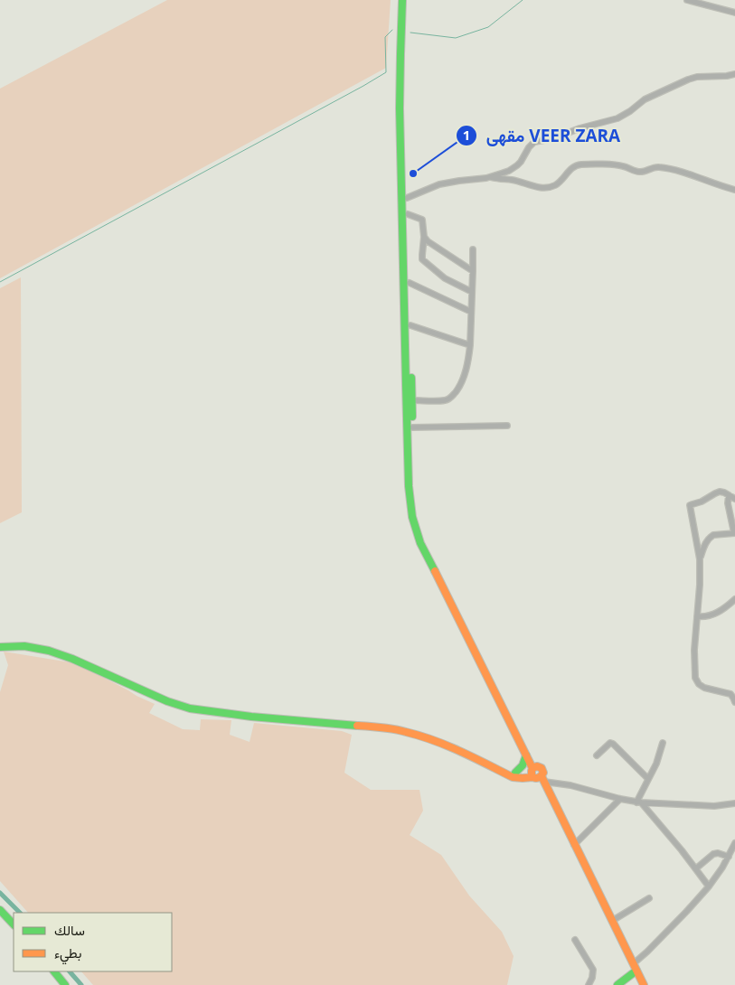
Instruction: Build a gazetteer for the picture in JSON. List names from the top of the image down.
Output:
{
  "places": ["مقهى VEER ZARA"],
  "legend": ["سالك", "بطيء"]
}
